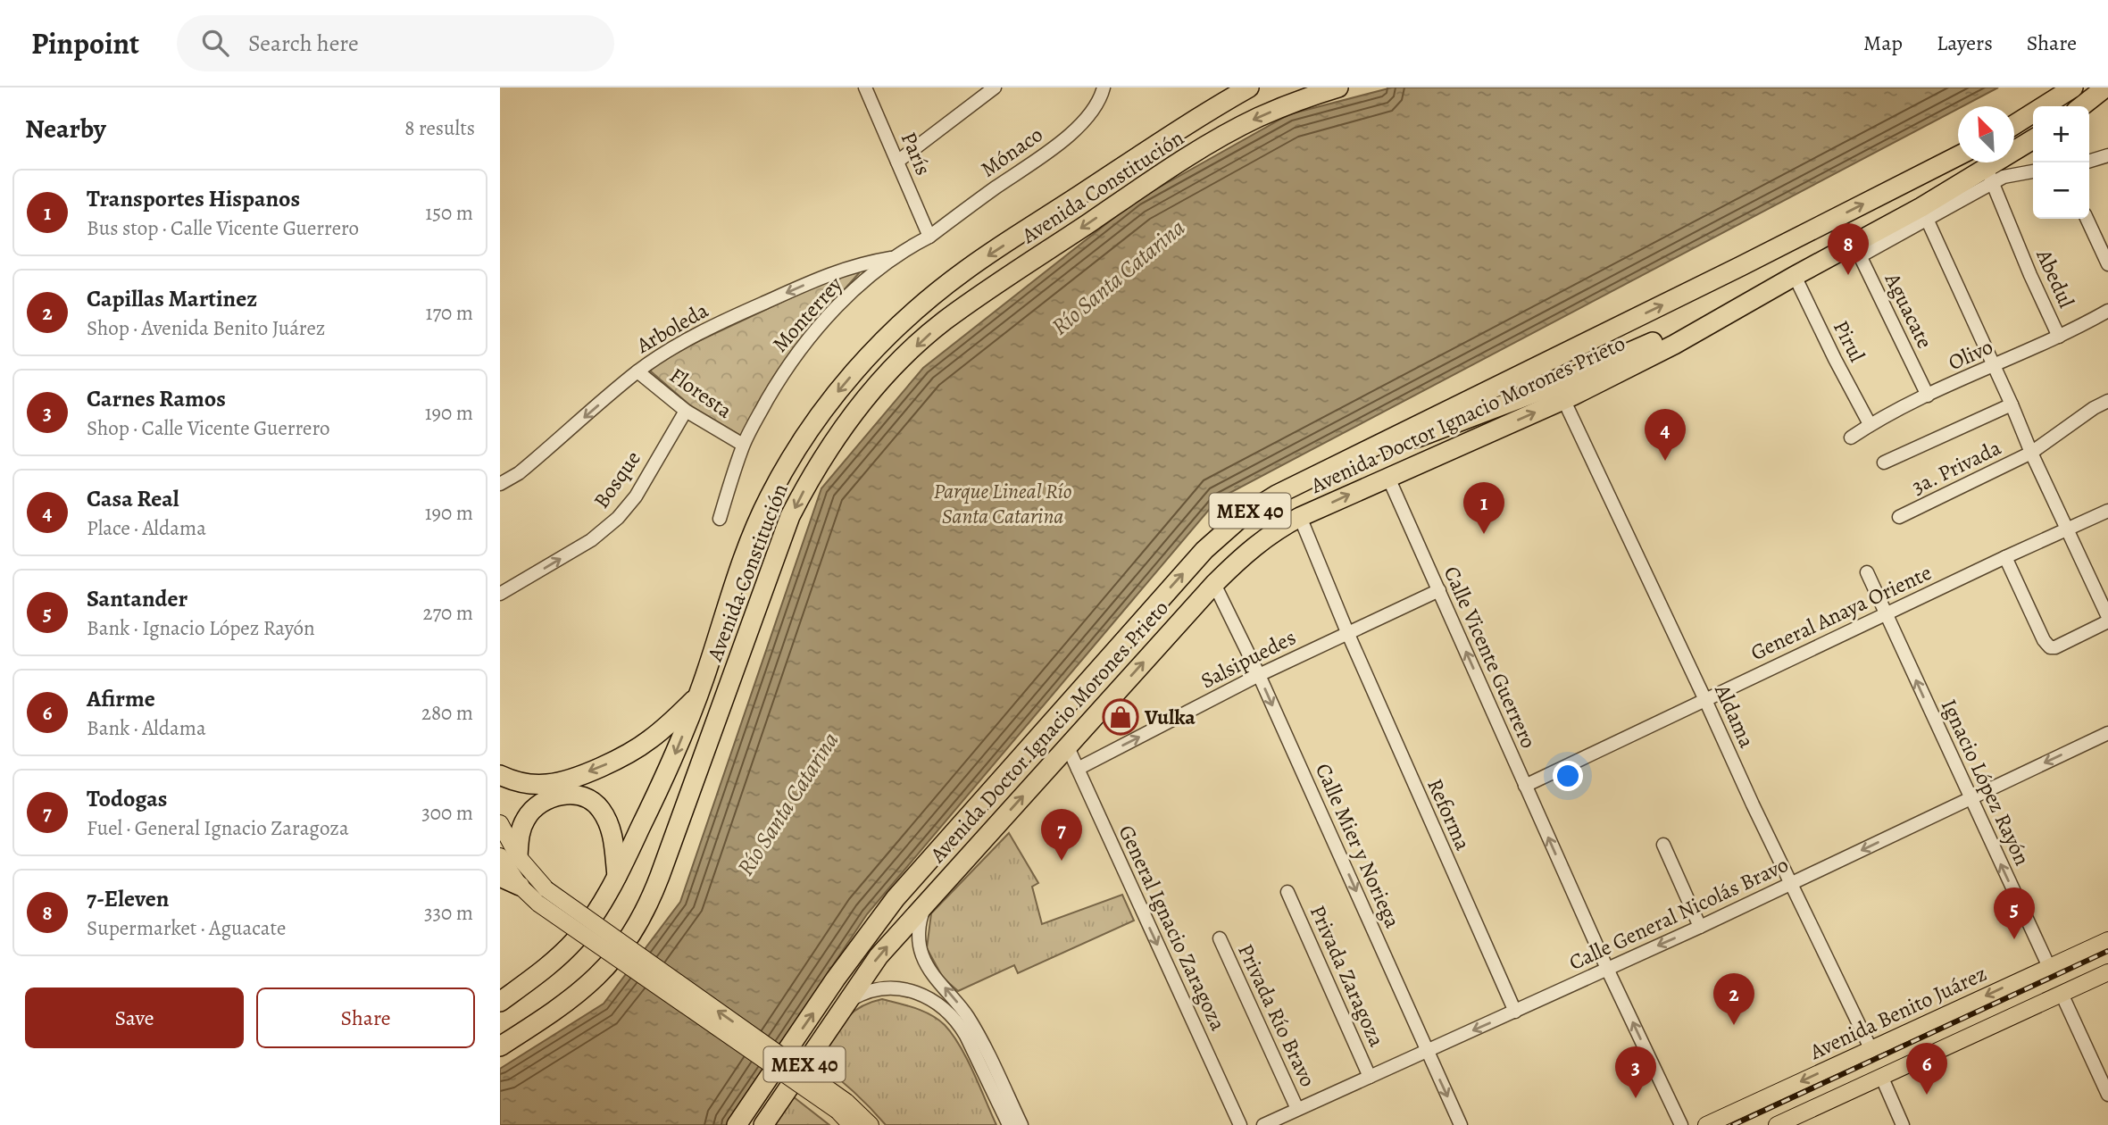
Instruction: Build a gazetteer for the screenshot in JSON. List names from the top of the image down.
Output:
{
  "streets": {
    "highway": ["Avenida Constitución", "Avenida Doctor Ignacio Morones Prieto", "MEX 40"],
    "main road": ["Avenida Benito Juárez"],
    "street": [
      "Mónaco",
      "París",
      "Abedul",
      "Aguacate",
      "Monterrey",
      "Arboleda",
      "Pirul",
      "Olivo",
      "Floresta",
      "3a. Privada",
      "Bosque",
      "General Anaya Oriente",
      "Calle Vicente Guerrero",
      "Salsipuedes",
      "Aldama",
      "Ignacio López Rayón",
      "Reforma",
      "Calle Mier y Noriega",
      "Calle General Nicolás Bravo",
      "General Ignacio Zaragoza",
      "Privada Zaragoza",
      "Privada Río Bravo"
    ]
  },
  "crossings": [
    ["Mónaco", "París"],
    ["Mónaco", "Monterrey"],
    ["París", "Monterrey"],
    ["Abedul", "Olivo"],
    ["Abedul", "Avenida Doctor Ignacio Morones Prieto"],
    ["Aguacate", "Olivo"],
    ["Aguacate", "Avenida Doctor Ignacio Morones Prieto"],
    ["Monterrey", "Arboleda"],
    ["Monterrey", "Floresta"],
    ["Arboleda", "Floresta"],
    ["Pirul", "Olivo"],
    ["Pirul", "Avenida Doctor Ignacio Morones Prieto"],
    ["Floresta", "Bosque"],
    ["Avenida Doctor Ignacio Morones Prieto", "Calle Vicente Guerrero"],
    ["Avenida Doctor Ignacio Morones Prieto", "Aldama"],
    ["Avenida Doctor Ignacio Morones Prieto", "Reforma"],
    ["Avenida Doctor Ignacio Morones Prieto", "Calle Mier y Noriega"],
    ["Avenida Doctor Ignacio Morones Prieto", "General Ignacio Zaragoza"],
    ["General Anaya Oriente", "Calle Vicente Guerrero"],
    ["General Anaya Oriente", "Aldama"],
    ["General Anaya Oriente", "Ignacio López Rayón"],
    ["Calle Vicente Guerrero", "Salsipuedes"],
    ["Calle Vicente Guerrero", "Calle General Nicolás Bravo"],
    ["Salsipuedes", "Reforma"],
    ["Salsipuedes", "Calle Mier y Noriega"],
    ["Salsipuedes", "General Ignacio Zaragoza"],
    ["Aldama", "Calle General Nicolás Bravo"],
    ["Aldama", "Avenida Benito Juárez"],
    ["Ignacio López Rayón", "Calle General Nicolás Bravo"],
    ["Ignacio López Rayón", "Avenida Benito Juárez"],
    ["Reforma", "Calle General Nicolás Bravo"],
    ["Calle Mier y Noriega", "Calle General Nicolás Bravo"],
    ["Calle General Nicolás Bravo", "Privada Zaragoza"],
    ["Calle General Nicolás Bravo", "Privada Río Bravo"]
  ],
  "one_way": [
    "Avenida Constitución",
    "Arboleda",
    "Bosque",
    "Calle Vicente Guerrero",
    "Salsipuedes",
    "Ignacio López Rayón",
    "Calle Mier y Noriega",
    "Calle General Nicolás Bravo",
    "General Ignacio Zaragoza"
  ],
  "water": ["Río Santa Catarina"],
  "parks": ["Parque Lineal Río Santa Catarina"],
  "places": {
    "shop": ["Vulka"]
  },
  "north": "top left",
  "page": {
    "header": "Pinpoint",
    "search": "Search here",
    "nav": ["Map", "Layers", "Share"],
    "heading": ["Nearby", "8 results"],
    "map_buttons": ["+", "−"],
    "list": [
      {
        "mark": "1",
        "name": "Transportes Hispanos",
        "note": "Bus stop · Calle Vicente Guerrero",
        "value": "150 m"
      },
      {
        "mark": "2",
        "name": "Capillas Martinez",
        "note": "Shop · Avenida Benito Juárez",
        "value": "170 m"
      },
      {
        "mark": "3",
        "name": "Carnes Ramos",
        "note": "Shop · Calle Vicente Guerrero",
        "value": "190 m"
      },
      {
        "mark": "4",
        "name": "Casa Real",
        "note": "Place · Aldama",
        "value": "190 m"
      },
      {
        "mark": "5",
        "name": "Santander",
        "note": "Bank · Ignacio López Rayón",
        "value": "270 m"
      },
      {
        "mark": "6",
        "name": "Afirme",
        "note": "Bank · Aldama",
        "value": "280 m"
      },
      {
        "mark": "7",
        "name": "Todogas",
        "note": "Fuel · General Ignacio Zaragoza",
        "value": "300 m"
      },
      {
        "mark": "8",
        "name": "7-Eleven",
        "note": "Supermarket · Aguacate",
        "value": "330 m"
      }
    ],
    "pins": [
      "8",
      "4",
      "1",
      "7",
      "5",
      "2",
      "6",
      "3"
    ],
    "buttons": ["Save", "Share"]
  }
}
